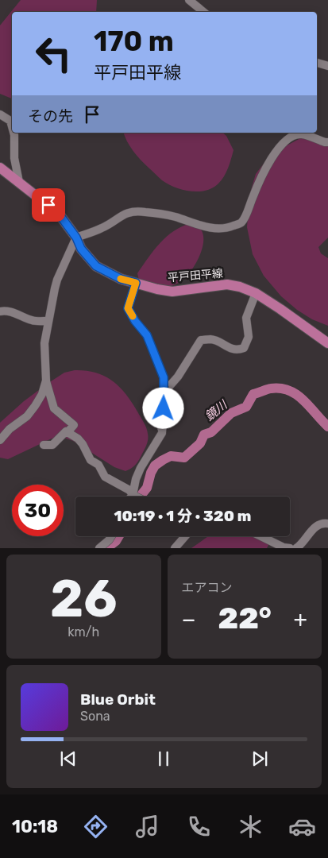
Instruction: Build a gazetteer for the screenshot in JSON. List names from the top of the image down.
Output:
{
  "streets": {
    "main road": ["平戸田平線"]
  },
  "water": ["鏡川"],
  "page": {
    "turn": ["170 m", "平戸田平線"],
    "then": "その先",
    "limit": "30",
    "trip": "10:19 · 1 分 · 320 m",
    "tile": [
      ["26", "km/h"],
      "エアコン"
    ],
    "heat": ["−", "22°", "+"],
    "song": ["Blue Orbit", "Sona"],
    "tabs": "10:18"
  }
}
